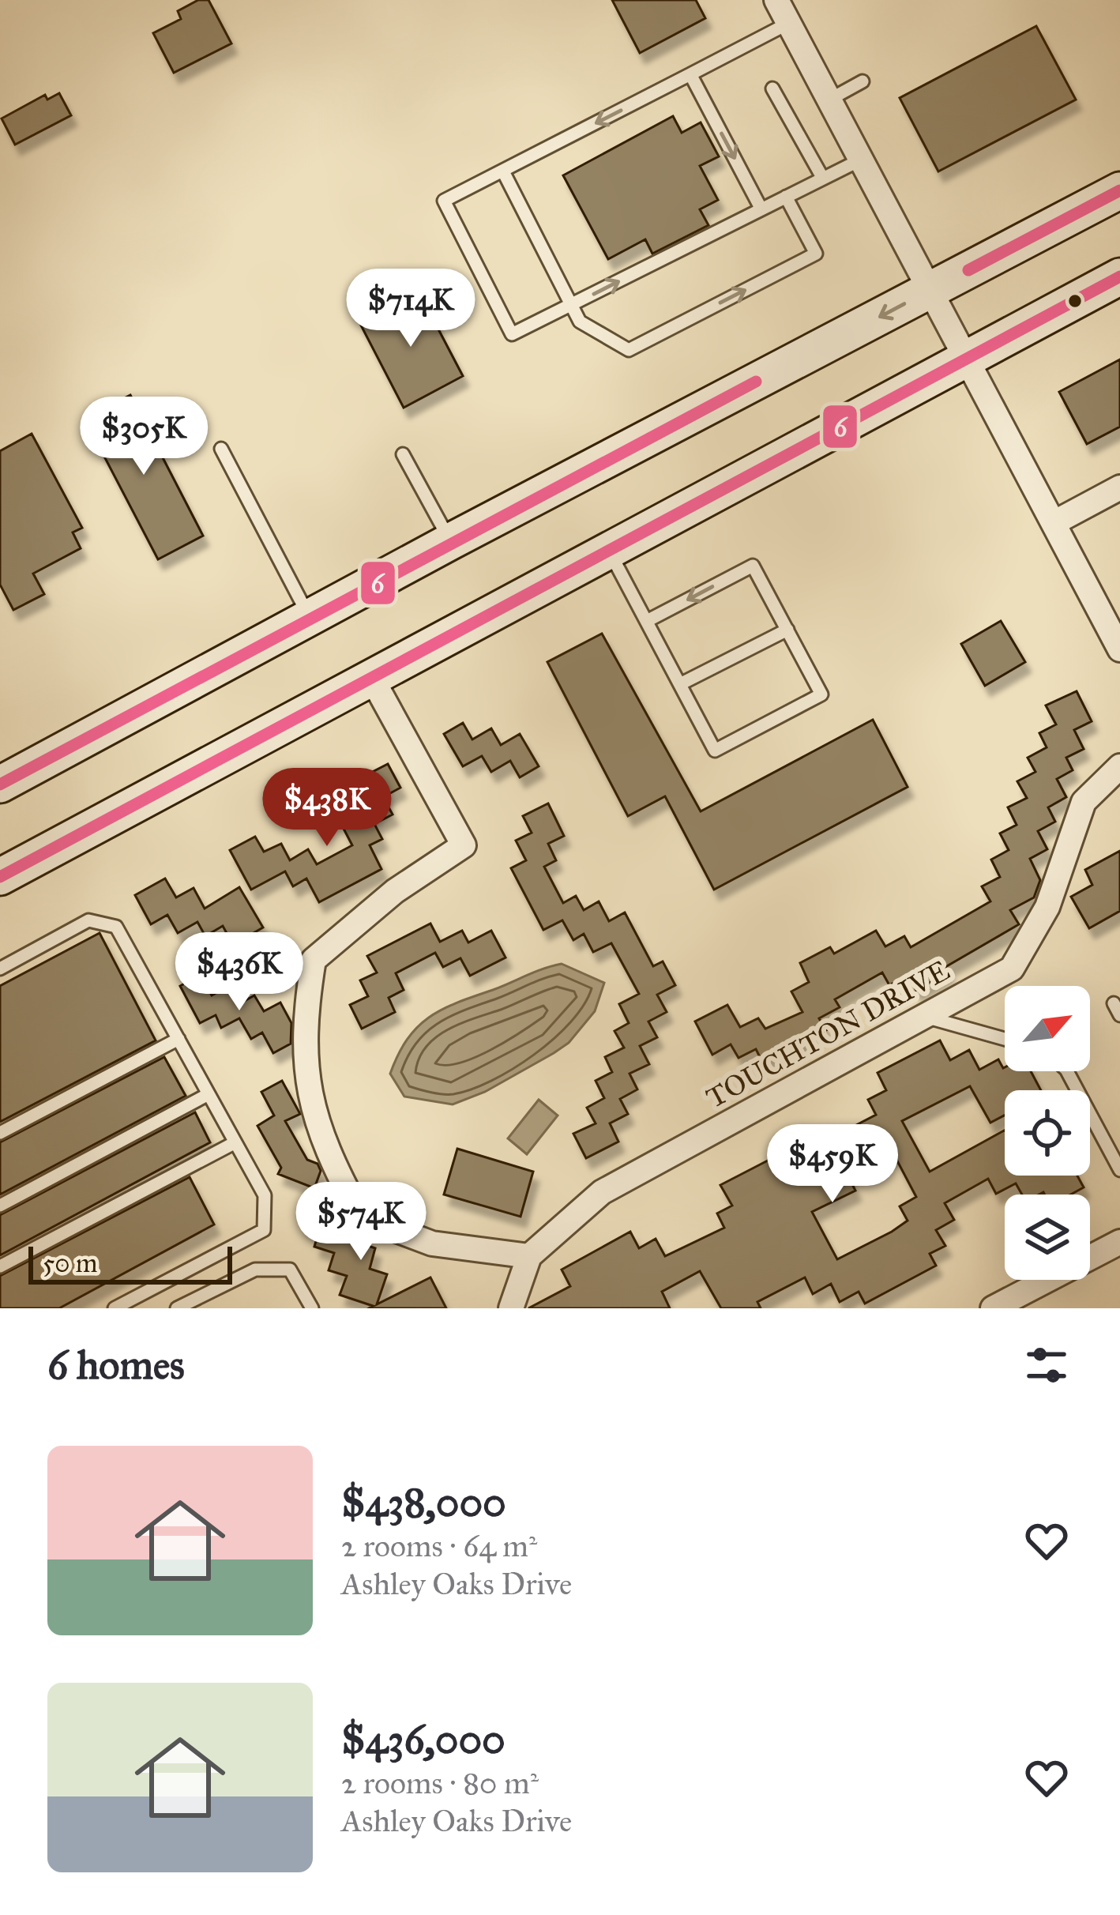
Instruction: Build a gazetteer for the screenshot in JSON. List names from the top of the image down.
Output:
{
  "streets": {
    "street": ["TOUCHTON DRIVE"]
  },
  "lines": ["transit line 6"],
  "scale_bar": "50 m",
  "north": "top right",
  "page": {
    "price": [
      "$714K",
      "$305K",
      "$438K",
      "$436K",
      "$459K",
      "$574K"
    ],
    "scale": "50 m",
    "heading": "6 homes",
    "list": [
      {
        "name": "$438,000",
        "note": "2 rooms · 64 m² · Ashley Oaks Drive"
      },
      {
        "name": "$436,000",
        "note": "2 rooms · 80 m² · Ashley Oaks Drive"
      }
    ]
  }
}
